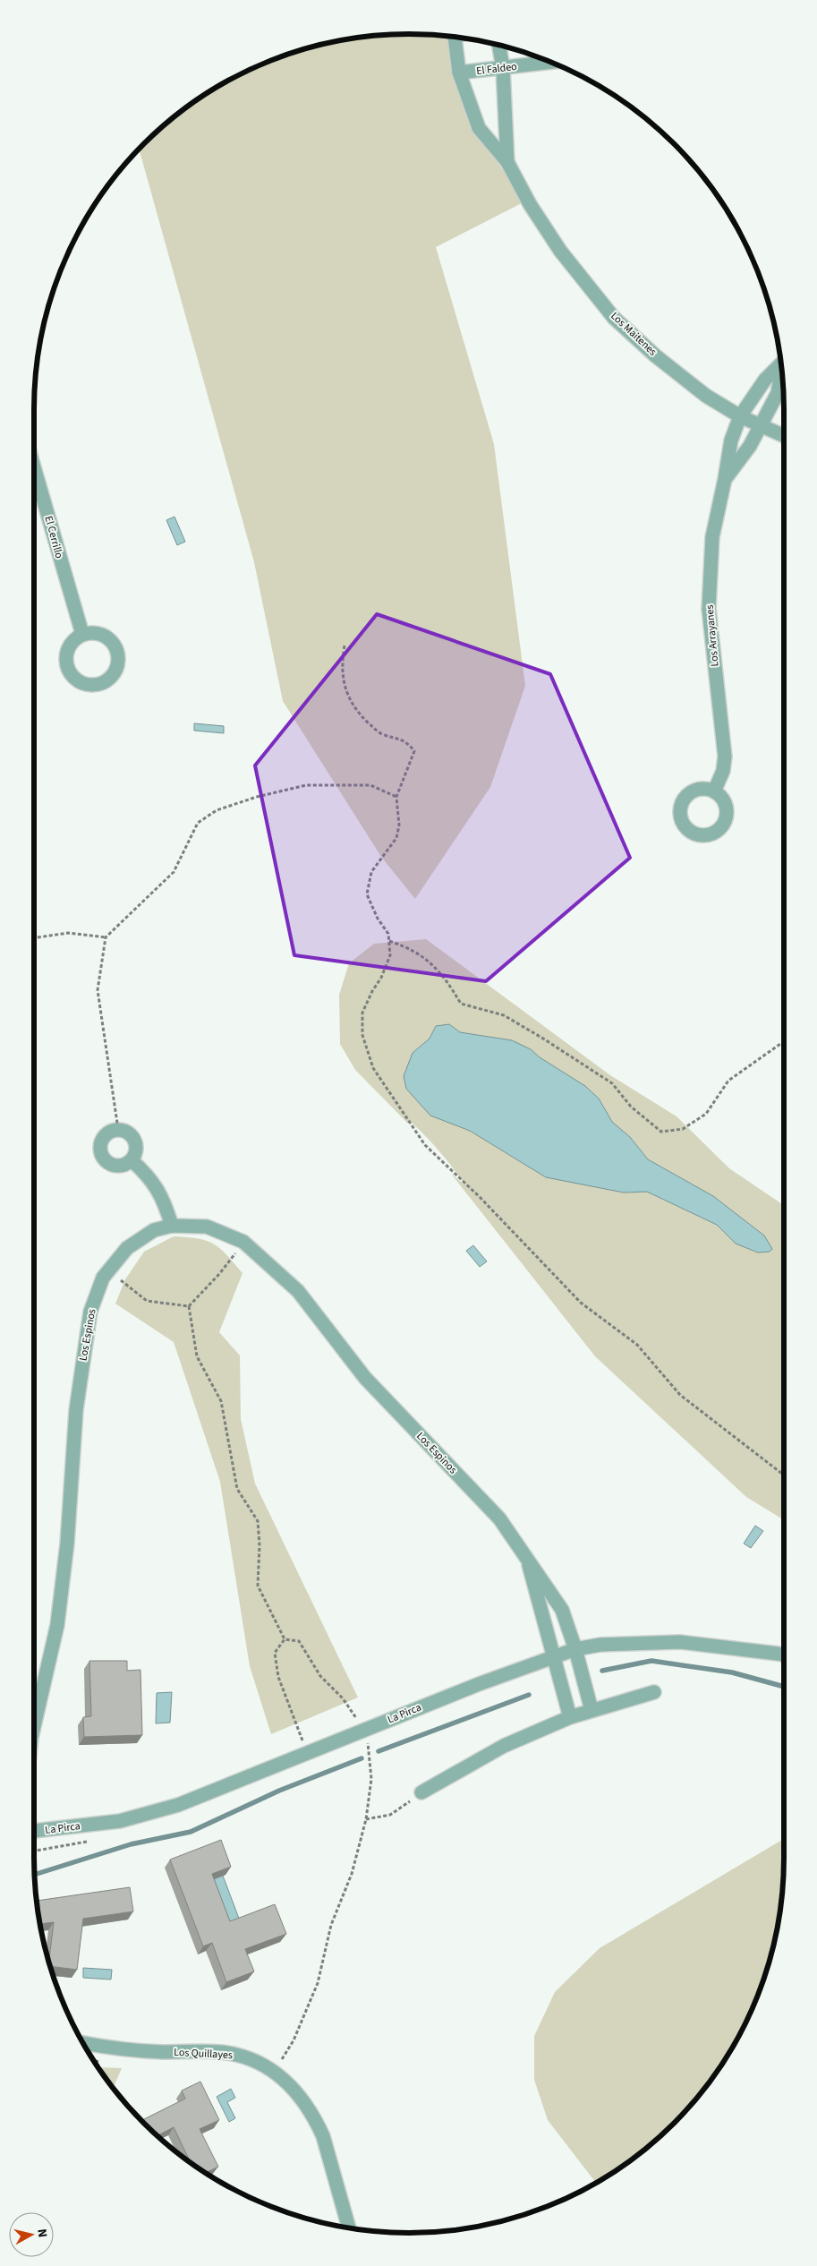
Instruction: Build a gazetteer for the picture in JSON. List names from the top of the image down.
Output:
{
  "streets": {
    "street": [
      "El Faldeo",
      "Los Maitenes",
      "El Cerrillo",
      "Los Arrayanes",
      "Los Espinos",
      "La Pirca",
      "Los Quillayes"
    ]
  },
  "crossings": [
    ["El Faldeo", "Los Maitenes"],
    ["Los Maitenes", "Los Arrayanes"],
    ["Los Espinos", "La Pirca"]
  ],
  "north": "right"
}
